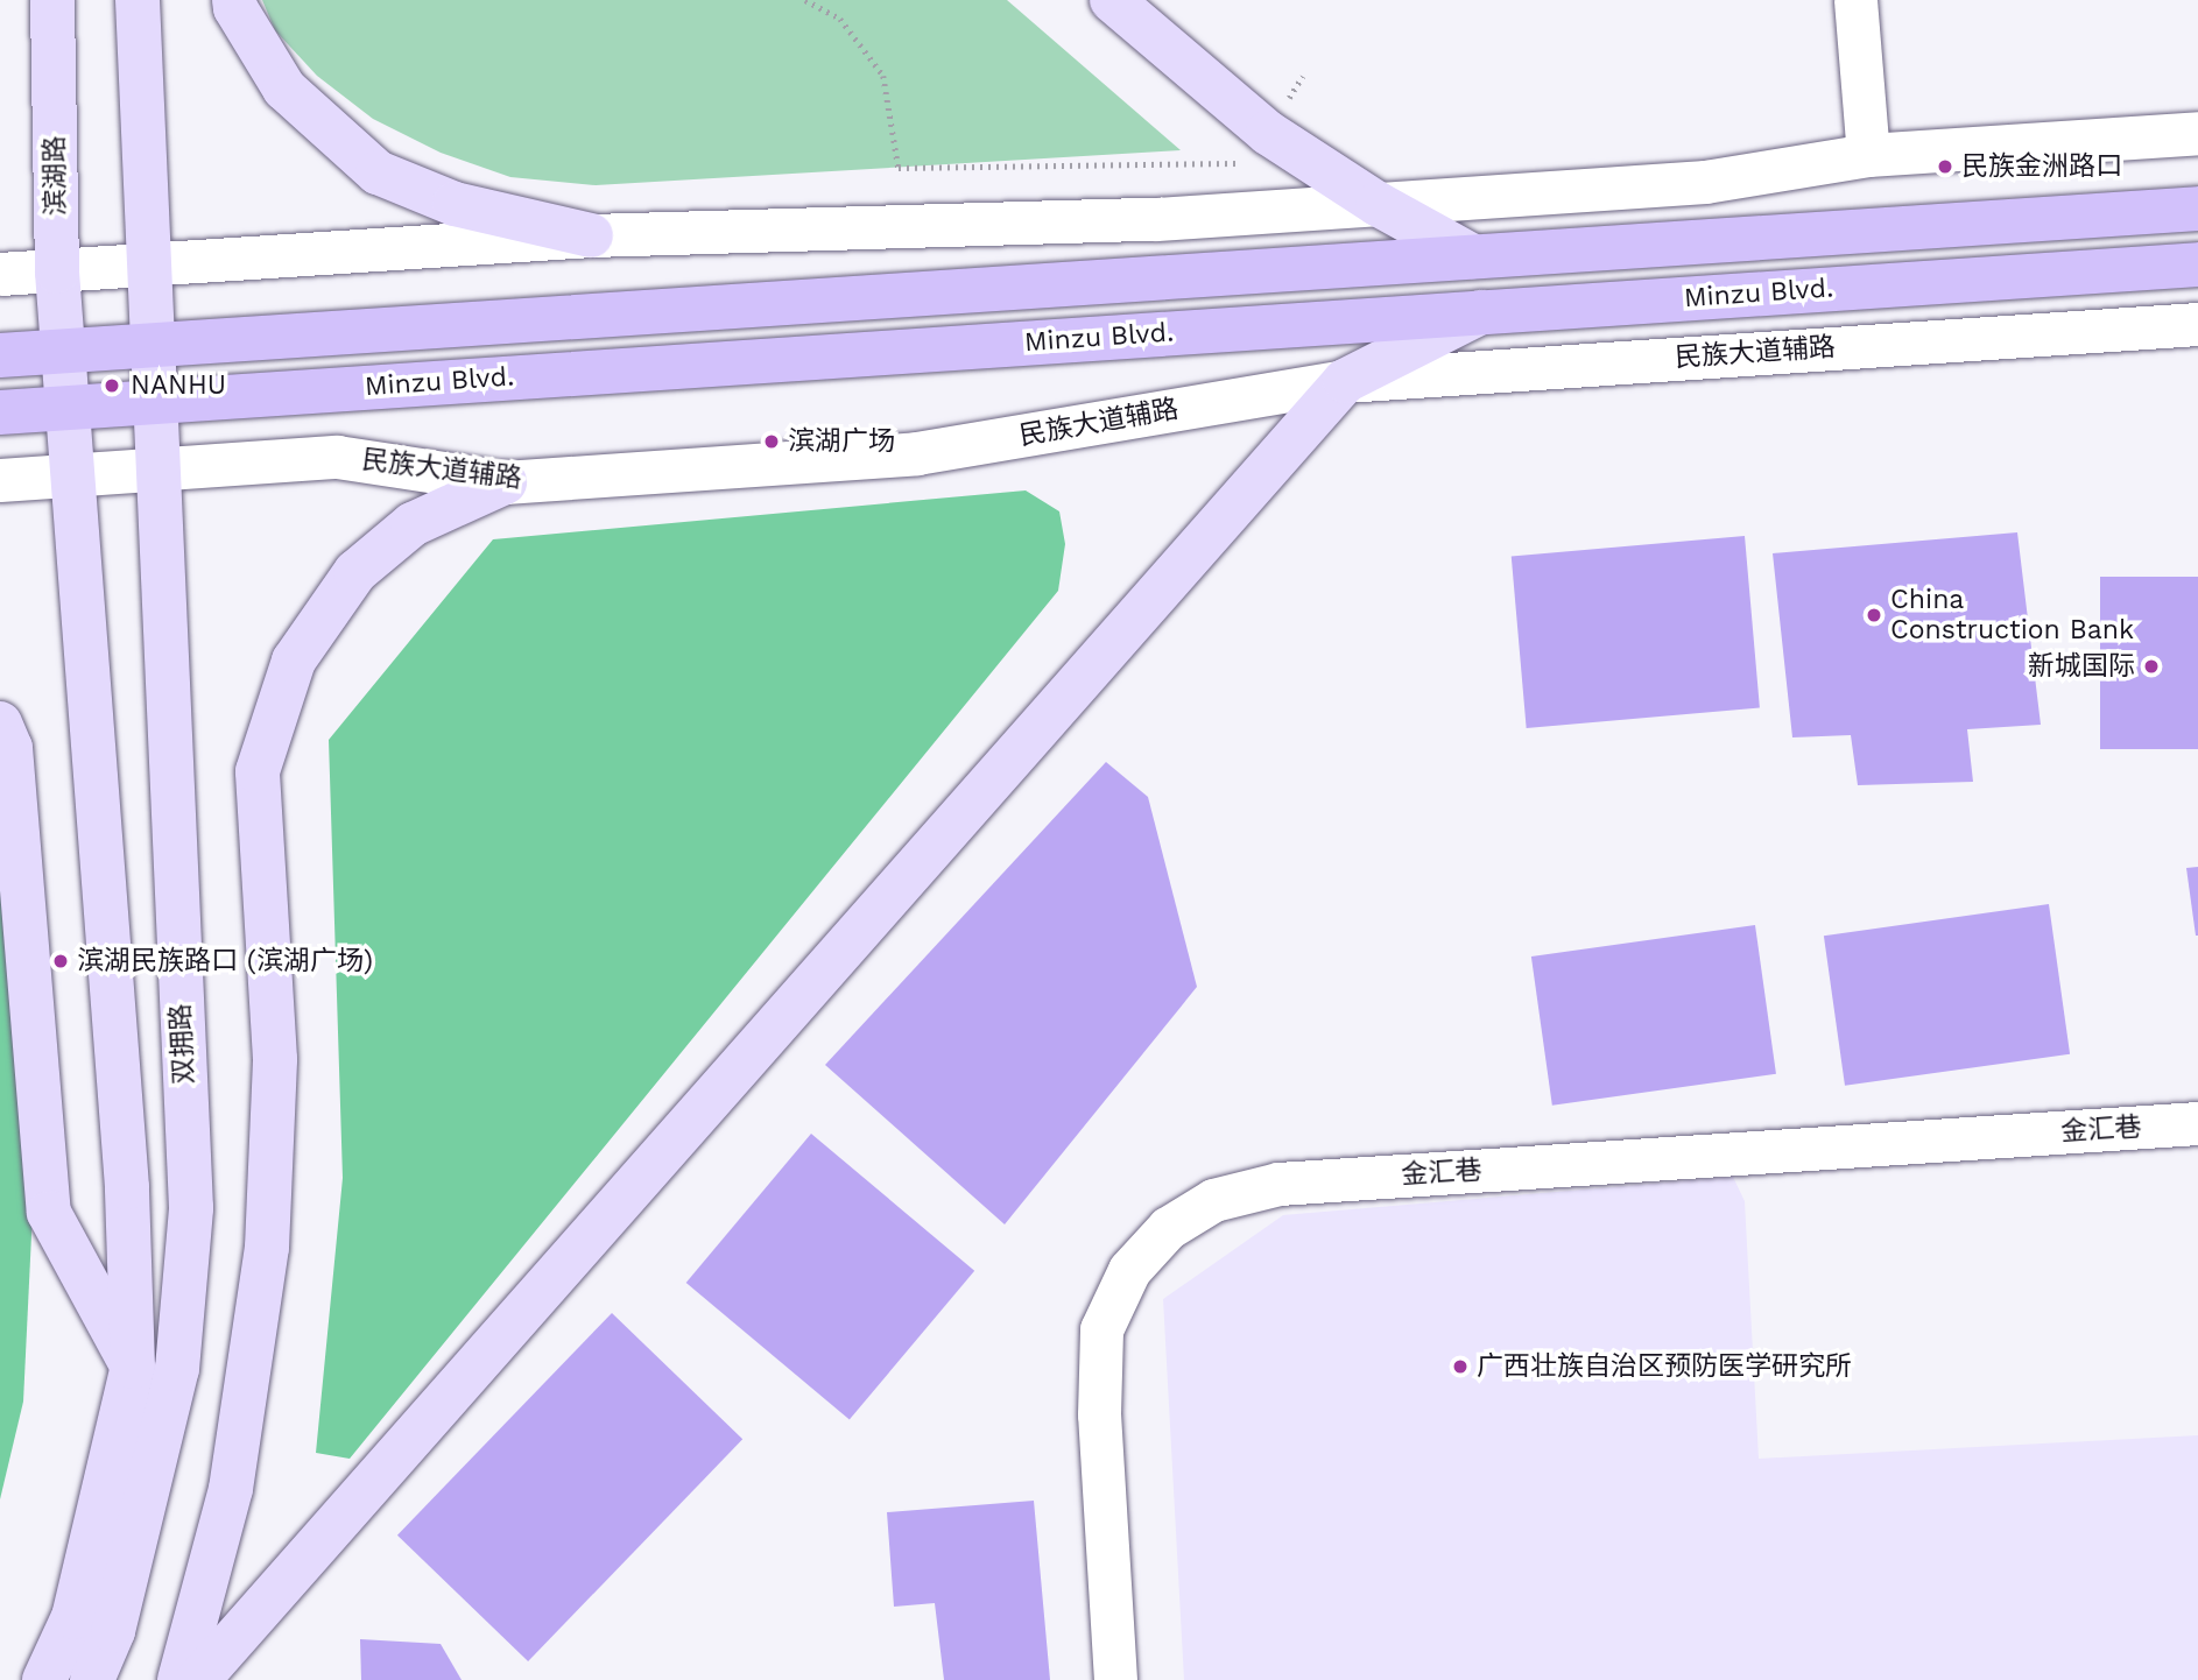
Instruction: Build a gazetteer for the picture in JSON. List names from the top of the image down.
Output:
{
  "streets": {
    "highway": ["Minzu Blvd."],
    "main road": ["滨湖路", "双拥路"],
    "street": ["民族大道辅路", "金汇巷"]
  },
  "crossings": [
    ["滨湖路", "Minzu Blvd."],
    ["Minzu Blvd.", "双拥路"],
    ["民族大道辅路", "双拥路"]
  ],
  "places": [
    "民族金洲路口",
    "NANHU",
    "滨湖广场",
    "China Construction Bank",
    "新城国际",
    "滨湖民族路口 (滨湖广场)",
    "广西壮族自治区预防医学研究所"
  ]
}
